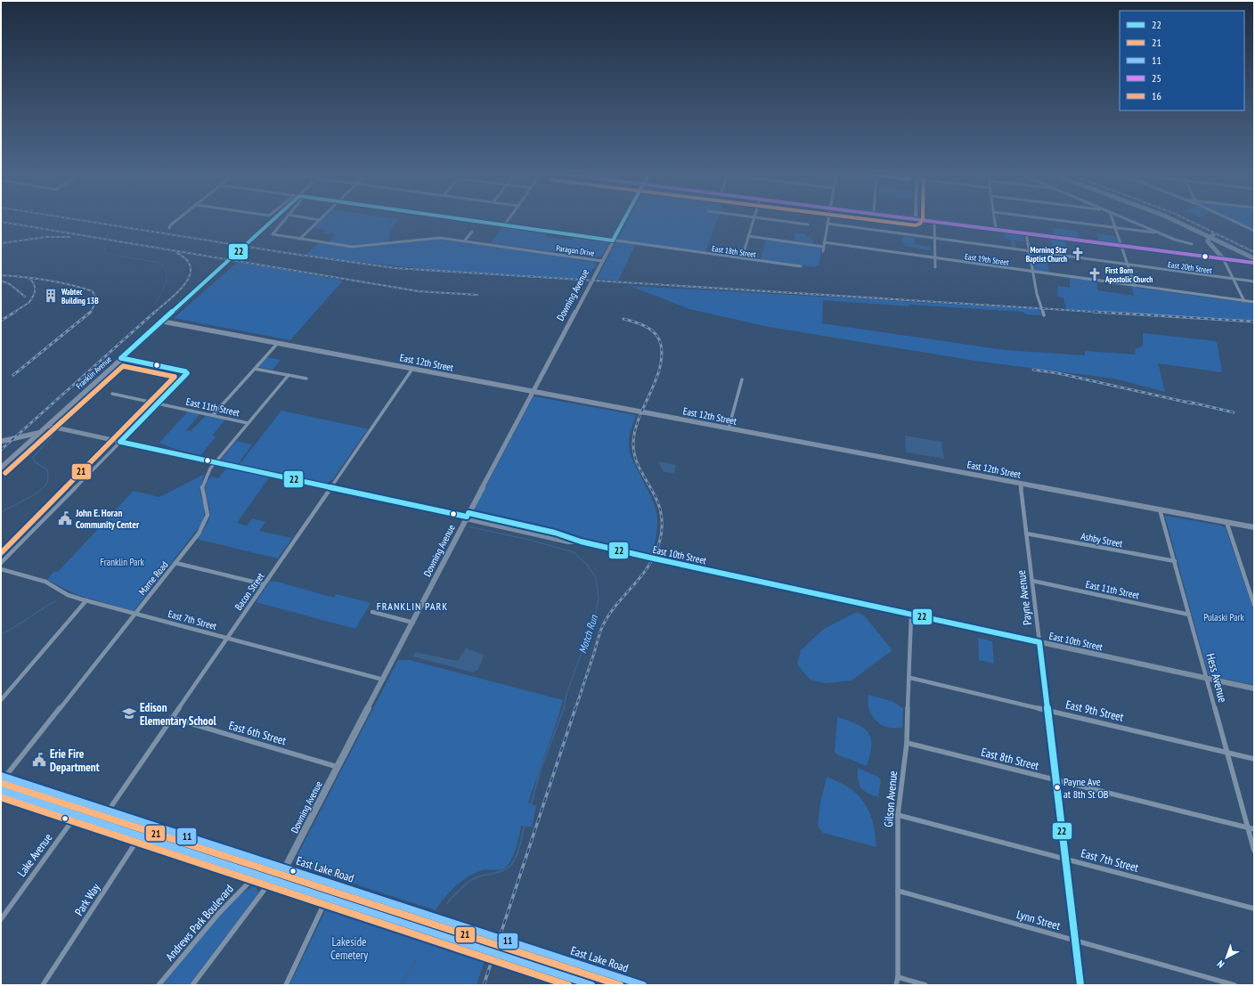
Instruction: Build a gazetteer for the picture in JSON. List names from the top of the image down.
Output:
{
  "streets": {
    "main road": ["East 12th Street", "Franklin Avenue"],
    "street": [
      "Paragon Drive",
      "East 18th Street",
      "East 19th Street",
      "East 20th Street",
      "Downing Avenue",
      "East 11th Street",
      "Ashby Street",
      "East 10th Street",
      "Marne Road",
      "Bacon Street",
      "Payne Avenue",
      "East 7th Street",
      "Hess Avenue",
      "East 9th Street",
      "East 6th Street",
      "East 8th Street",
      "Gilson Avenue",
      "Lake Avenue",
      "East Lake Road",
      "Park Way",
      "Lynn Street",
      "Andrews Park Boulevard"
    ]
  },
  "crossings": [
    ["Paragon Drive", "Downing Avenue"],
    ["East 18th Street", "Downing Avenue"],
    ["Downing Avenue", "East 12th Street"],
    ["Downing Avenue", "East 10th Street"],
    ["Downing Avenue", "East 7th Street"],
    ["Downing Avenue", "East 6th Street"],
    ["Downing Avenue", "East Lake Road"],
    ["East 12th Street", "Franklin Avenue"],
    ["East 12th Street", "Bacon Street"],
    ["East 12th Street", "Payne Avenue"],
    ["East 12th Street", "Hess Avenue"],
    ["Franklin Avenue", "East 10th Street"],
    ["East 11th Street", "Marne Road"],
    ["East 11th Street", "Payne Avenue"],
    ["East 11th Street", "Hess Avenue"],
    ["Ashby Street", "Payne Avenue"],
    ["Ashby Street", "Hess Avenue"],
    ["East 10th Street", "Marne Road"],
    ["East 10th Street", "Bacon Street"],
    ["East 10th Street", "Payne Avenue"],
    ["East 10th Street", "Hess Avenue"],
    ["East 10th Street", "Gilson Avenue"],
    ["Marne Road", "East 7th Street"],
    ["Marne Road", "East Lake Road"],
    ["Bacon Street", "East 7th Street"],
    ["Bacon Street", "East 6th Street"],
    ["Bacon Street", "East Lake Road"],
    ["Payne Avenue", "East 7th Street"],
    ["Payne Avenue", "East 9th Street"],
    ["Payne Avenue", "East 8th Street"],
    ["Payne Avenue", "Lynn Street"],
    ["East 7th Street", "Gilson Avenue"],
    ["Hess Avenue", "East 9th Street"],
    ["Hess Avenue", "East 8th Street"],
    ["East 9th Street", "Gilson Avenue"],
    ["East 8th Street", "Gilson Avenue"],
    ["Gilson Avenue", "Lynn Street"],
    ["Lake Avenue", "East Lake Road"],
    ["East Lake Road", "Park Way"]
  ],
  "districts": ["FRANKLIN PARK"],
  "water": ["Motch Run"],
  "parks": ["Franklin Park", "Pulaski Park", "Lakeside Cemetery"],
  "places": {
    "church": ["Morning Star Baptist Church", "First Born Apostolic Church"],
    "building": ["Wabtec Building 13B"],
    "public building": ["John E. Horan Community Center", "Erie Fire Department"],
    "school or university": ["Edison Elementary School"],
    "other": ["Payne Ave at 8th St OB"]
  },
  "lines": [
    "transit line 22",
    "transit line 25",
    "transit line 16",
    "transit line 21",
    "transit line 11"
  ],
  "legend": [
    "22",
    "21",
    "11",
    "25",
    "16"
  ],
  "north": "bottom left"
}
